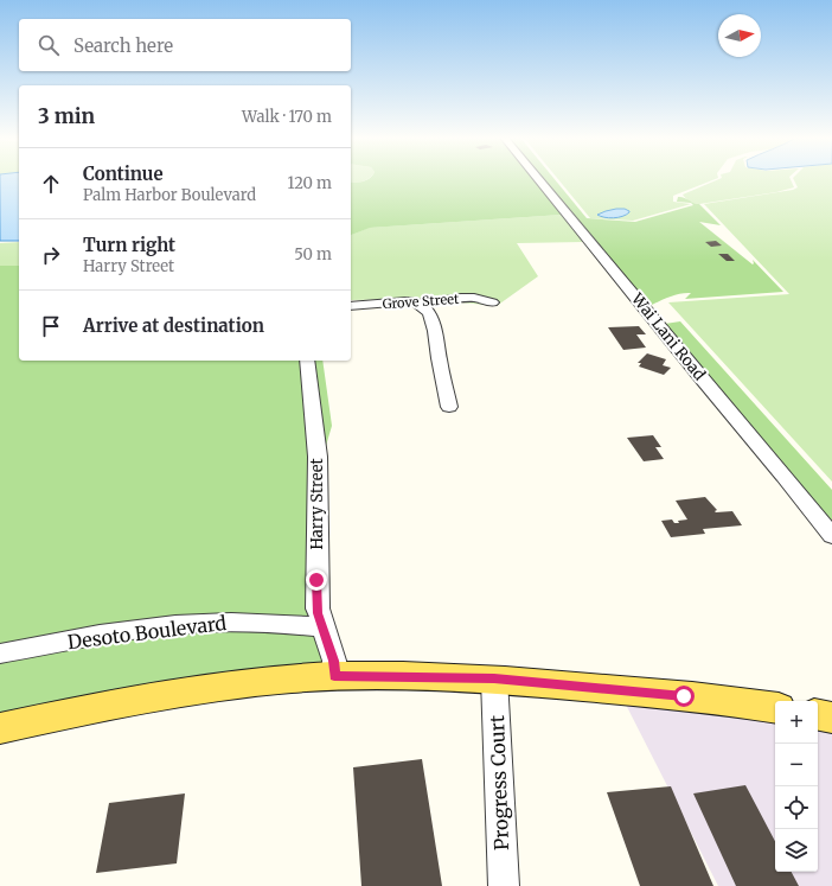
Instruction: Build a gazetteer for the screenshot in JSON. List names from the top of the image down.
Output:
{
  "streets": {
    "street": [
      "Grove Street",
      "Wai Lani Road",
      "Harry Street",
      "Desoto Boulevard",
      "Progress Court"
    ]
  },
  "crossings": [
    ["Harry Street", "Desoto Boulevard"]
  ],
  "north": "right",
  "page": {
    "search": "Search here",
    "heading": ["3 min", "Walk · 170 m"],
    "list": [
      ["Continue", "Palm Harbor Boulevard", "120 m"],
      ["Turn right", "Harry Street", "50 m"],
      "Arrive at destination"
    ],
    "map_buttons": ["+", "−"]
  }
}
